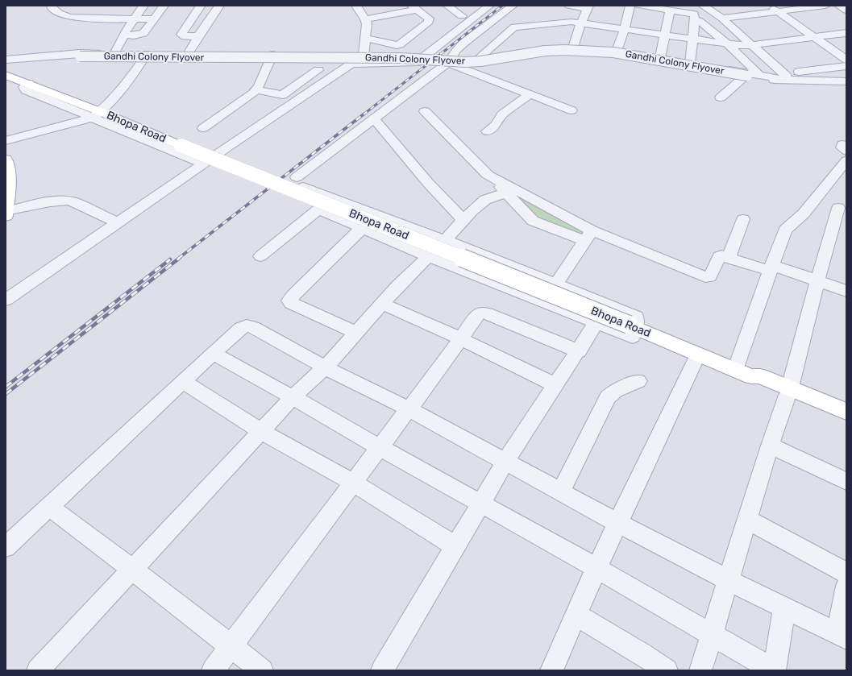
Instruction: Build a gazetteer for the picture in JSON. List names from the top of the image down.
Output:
{
  "streets": {
    "main road": ["Bhopa Road"],
    "street": ["Gandhi Colony Flyover"]
  }
}
